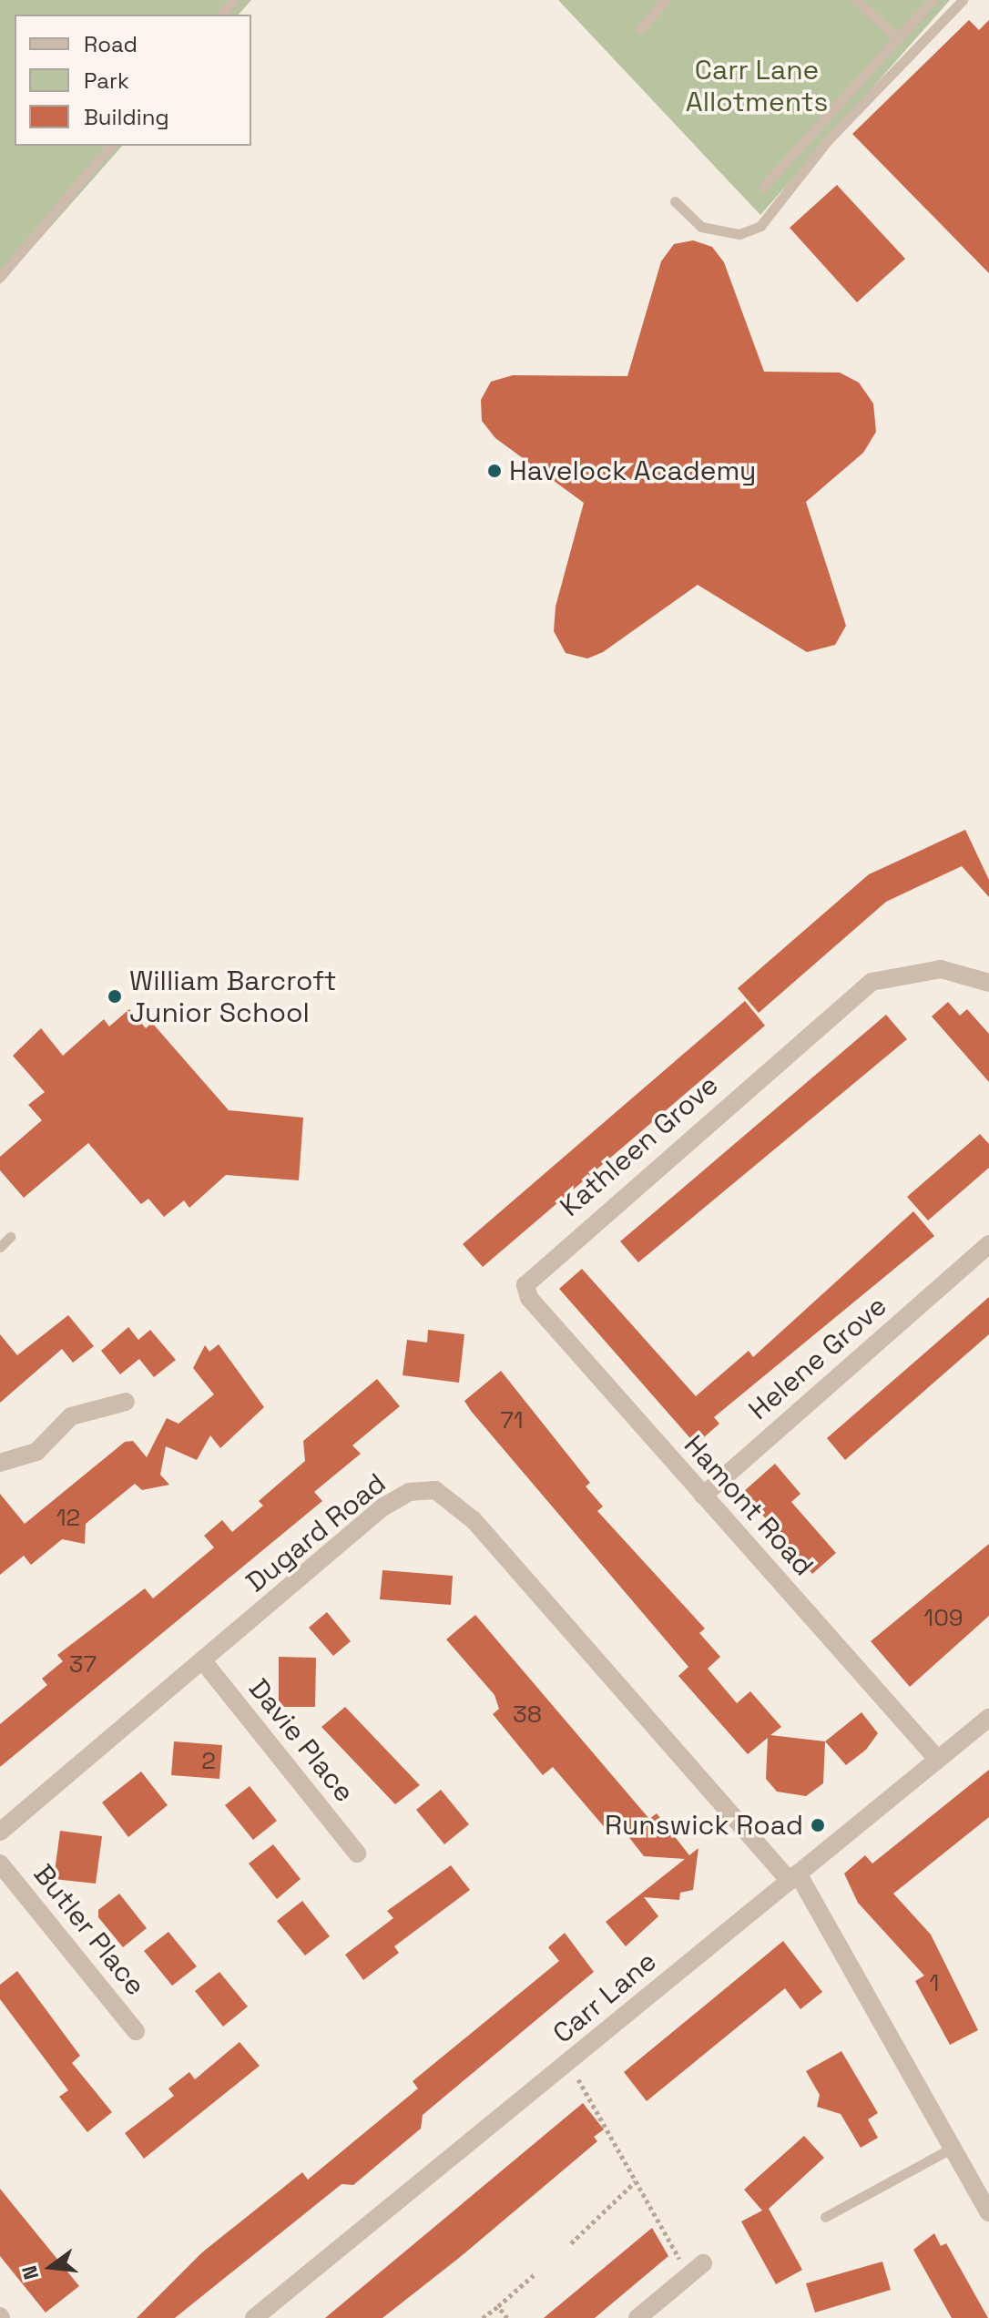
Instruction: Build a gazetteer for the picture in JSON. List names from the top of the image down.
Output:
{
  "streets": {
    "street": [
      "Kathleen Grove",
      "Helene Grove",
      "Hamont Road",
      "Dugard Road",
      "Davie Place",
      "Butler Place",
      "Carr Lane"
    ]
  },
  "crossings": [
    ["Kathleen Grove", "Hamont Road"],
    ["Helene Grove", "Hamont Road"],
    ["Hamont Road", "Carr Lane"],
    ["Dugard Road", "Davie Place"],
    ["Dugard Road", "Carr Lane"]
  ],
  "parks": ["Carr Lane Allotments"],
  "places": ["Havelock Academy", "William Barcroft Junior School", "Runswick Road"],
  "house_numbers": [
    "71",
    "12",
    "109",
    "37",
    "38",
    "2",
    "1"
  ],
  "legend": ["Road", "Park", "Building"],
  "north": "left"
}
